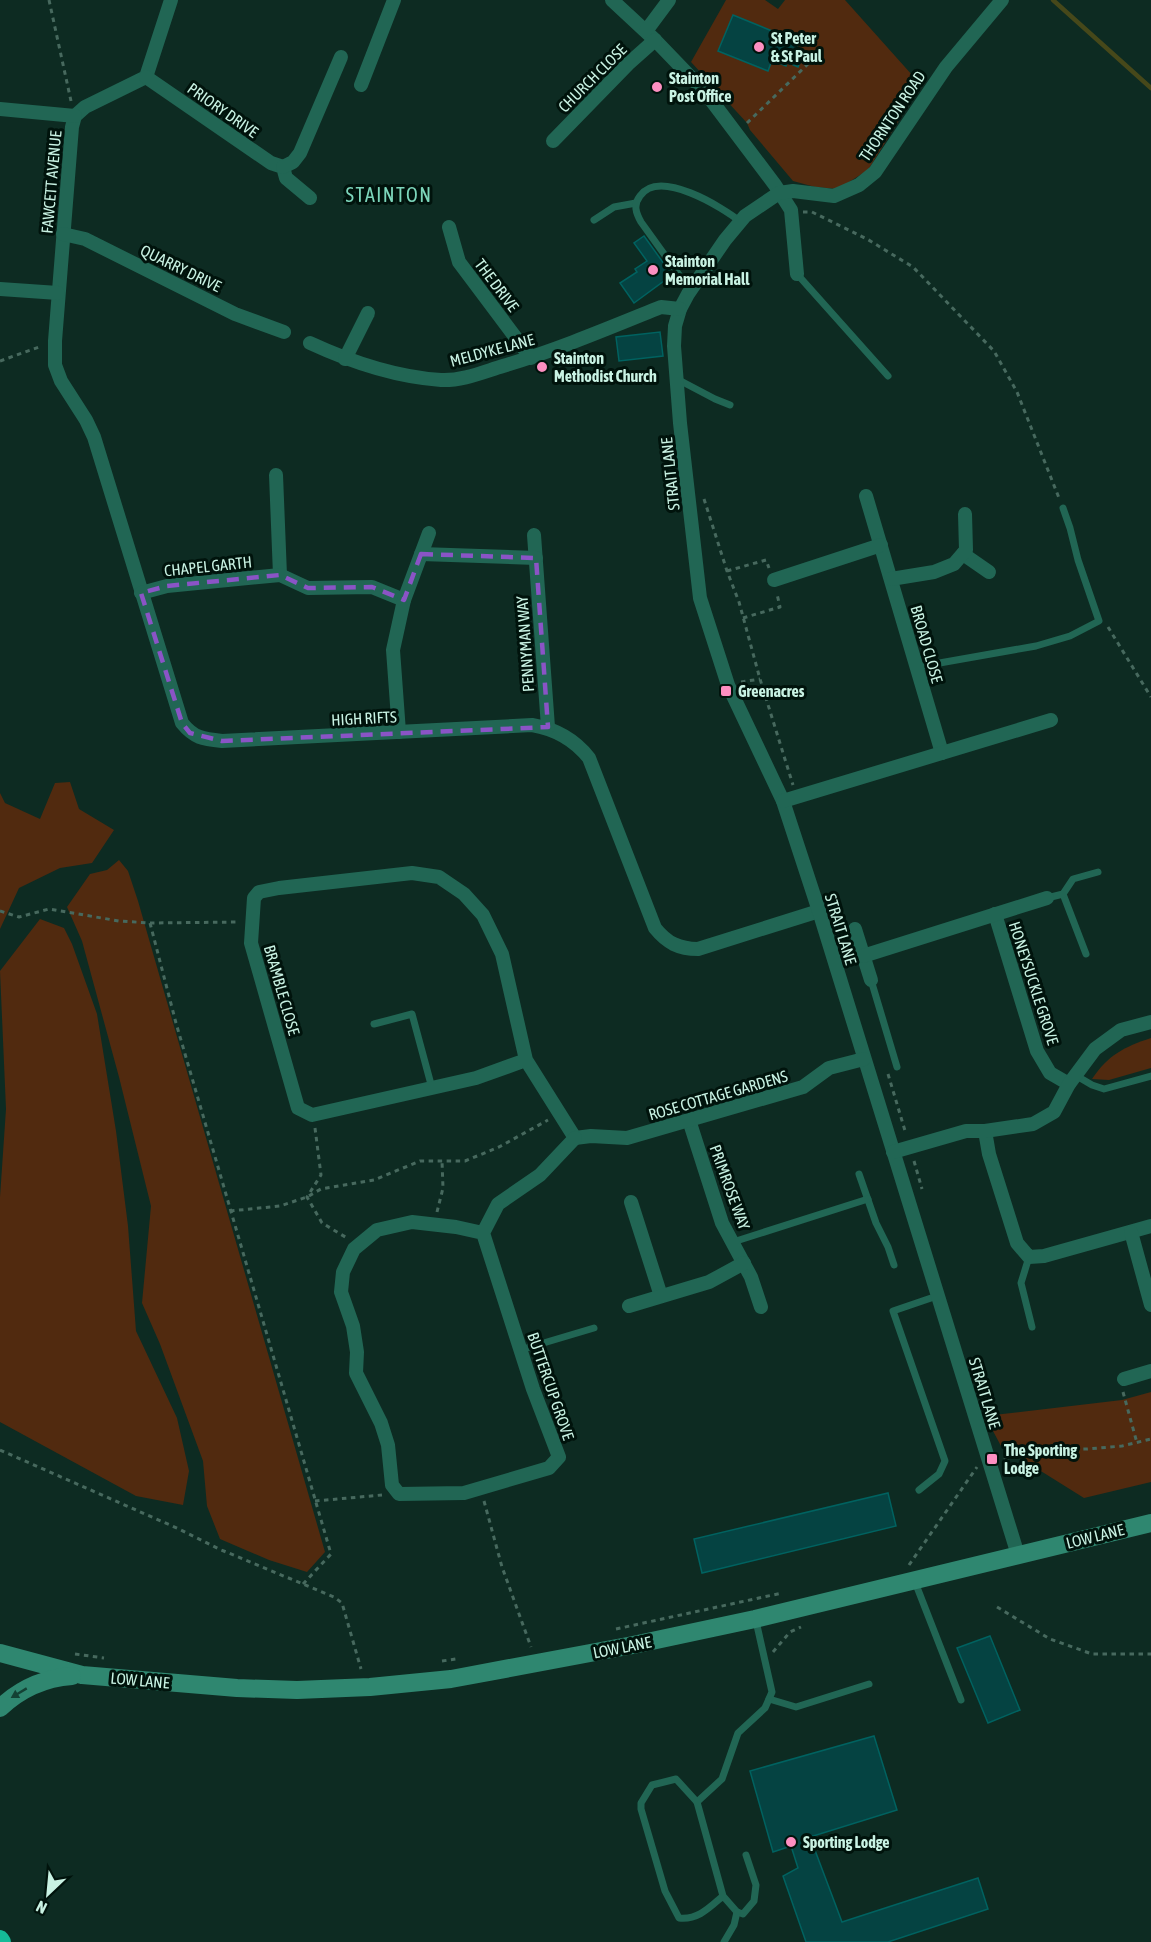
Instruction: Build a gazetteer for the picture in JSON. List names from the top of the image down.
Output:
{
  "streets": {
    "main road": ["LOW LANE"],
    "street": [
      "CHURCH CLOSE",
      "PRIORY DRIVE",
      "THORNTON ROAD",
      "FAWCETT AVENUE",
      "QUARRY DRIVE",
      "THE DRIVE",
      "MELDYKE LANE",
      "STRAIT LANE",
      "CHAPEL GARTH",
      "PENNYMAN WAY",
      "BROAD CLOSE",
      "HIGH RIFTS",
      "HONEYSUCKLE GROVE",
      "BRAMBLE CLOSE",
      "ROSE COTTAGE GARDENS",
      "PRIMROSE WAY",
      "BUTTERCUP GROVE"
    ]
  },
  "crossings": [
    ["PRIORY DRIVE", "FAWCETT AVENUE"],
    ["THORNTON ROAD", "STRAIT LANE"],
    ["FAWCETT AVENUE", "QUARRY DRIVE"],
    ["FAWCETT AVENUE", "HIGH RIFTS"],
    ["THE DRIVE", "MELDYKE LANE"],
    ["MELDYKE LANE", "STRAIT LANE"],
    ["STRAIT LANE", "HIGH RIFTS"],
    ["STRAIT LANE", "ROSE COTTAGE GARDENS"],
    ["STRAIT LANE", "LOW LANE"],
    ["CHAPEL GARTH", "HIGH RIFTS"],
    ["PENNYMAN WAY", "HIGH RIFTS"],
    ["BRAMBLE CLOSE", "ROSE COTTAGE GARDENS"],
    ["ROSE COTTAGE GARDENS", "PRIMROSE WAY"]
  ],
  "districts": ["STAINTON"],
  "places": {
    "other": [
      "St Peter & St Paul",
      "Stainton Post Office",
      "Stainton Memorial Hall",
      "Stainton Methodist Church",
      "Sporting Lodge"
    ],
    "transit": ["Greenacres", "The Sporting Lodge"]
  },
  "north": "bottom left"
}
